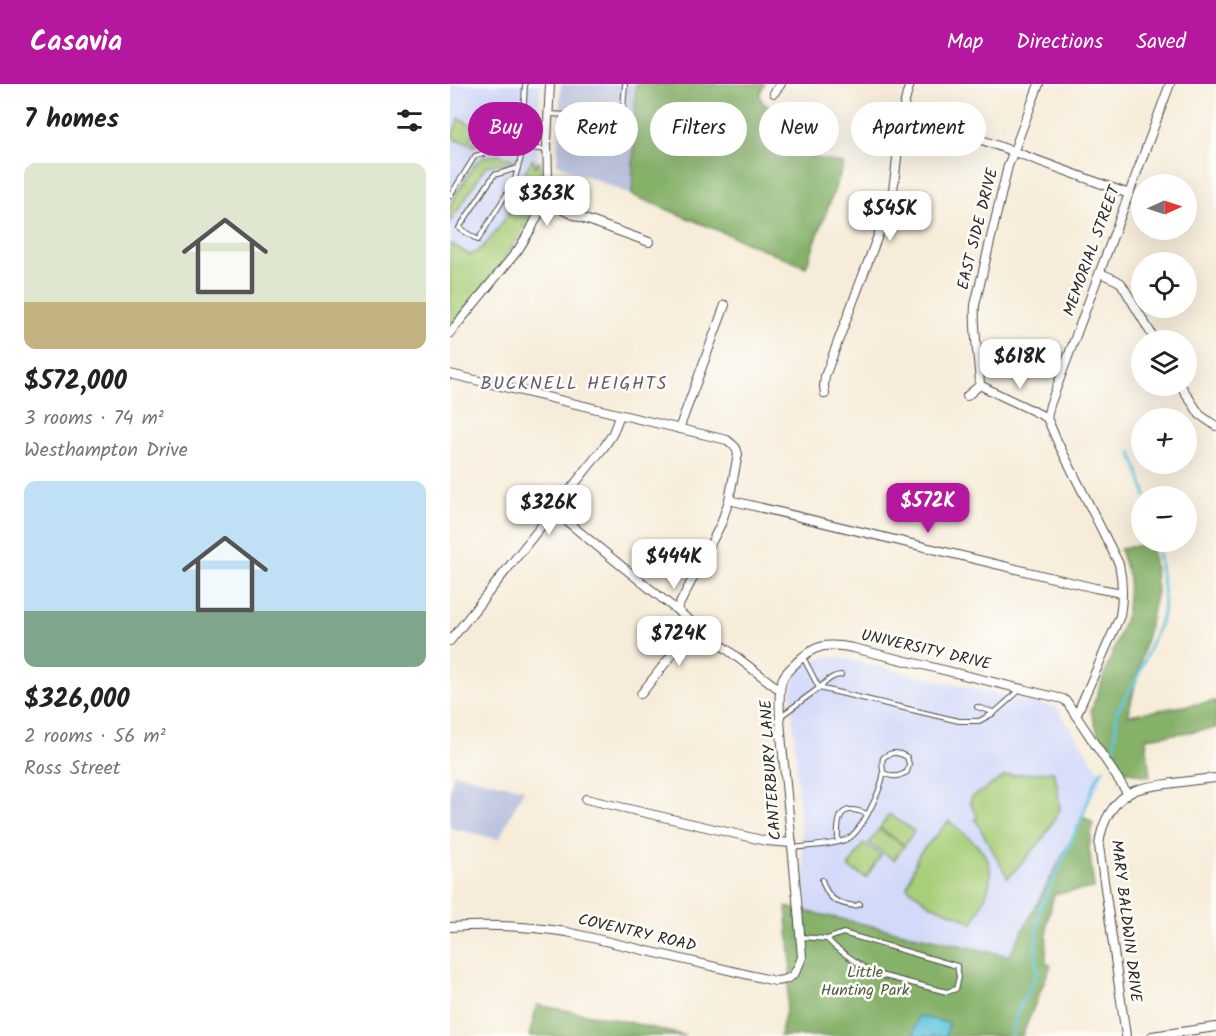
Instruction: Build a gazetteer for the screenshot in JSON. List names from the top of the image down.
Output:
{
  "streets": {
    "street": [
      "EAST SIDE DRIVE",
      "MEMORIAL STREET",
      "UNIVERSITY DRIVE",
      "CANTERBURY LANE",
      "MARY BALDWIN DRIVE",
      "COVENTRY ROAD"
    ]
  },
  "crossings": [
    ["UNIVERSITY DRIVE", "CANTERBURY LANE"],
    ["CANTERBURY LANE", "COVENTRY ROAD"]
  ],
  "districts": ["BUCKNELL HEIGHTS"],
  "parks": ["Little Hunting Park"],
  "north": "right",
  "page": {
    "header": "Casavia",
    "nav": ["Map", "Directions", "Saved"],
    "heading": "7 homes",
    "chip": [
      "Buy",
      "Rent",
      "Filters",
      "New",
      "Apartment"
    ],
    "list": [
      {
        "name": "$572,000",
        "note": "3 rooms · 74 m² · Westhampton Drive"
      },
      {
        "name": "$326,000",
        "note": "2 rooms · 56 m² · Ross Street"
      }
    ],
    "map_buttons": ["+", "−"],
    "price": [
      "$363K",
      "$545K",
      "$618K",
      "$572K",
      "$326K",
      "$444K",
      "$724K"
    ]
  }
}
